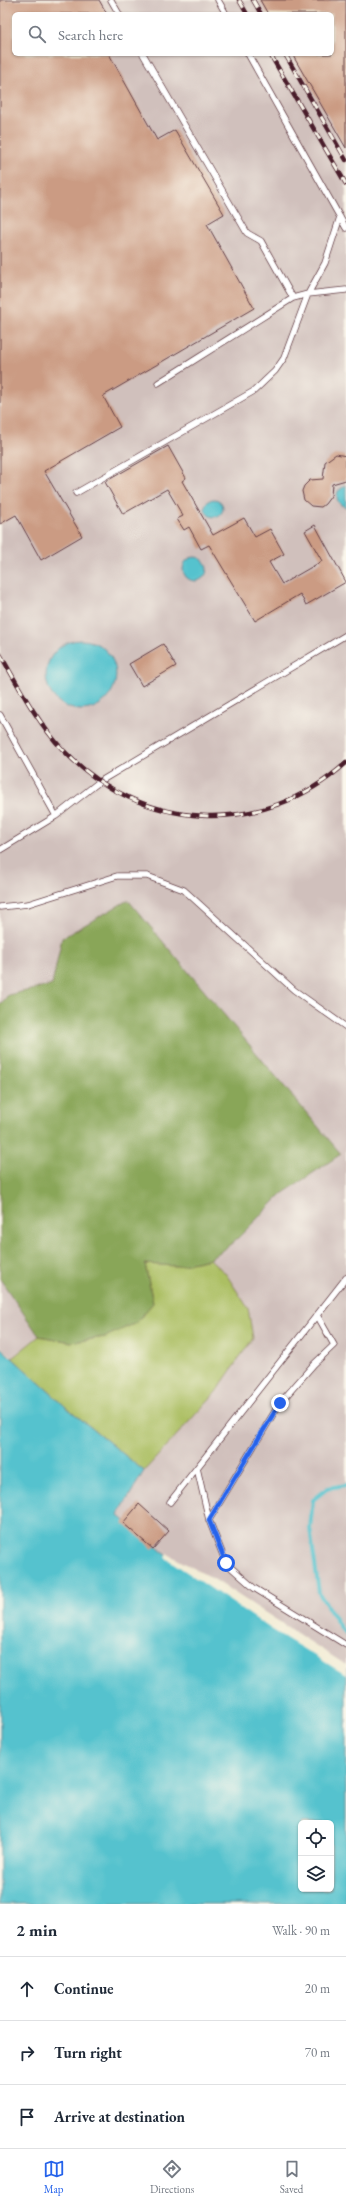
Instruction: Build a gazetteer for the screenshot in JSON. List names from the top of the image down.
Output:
{
  "page": {
    "search": "Search here",
    "heading": ["2 min", "Walk · 90 m"],
    "list": [
      ["Continue", "20 m"],
      ["Turn right", "70 m"],
      "Arrive at destination"
    ],
    "nav": ["Map", "Directions", "Saved"]
  }
}
